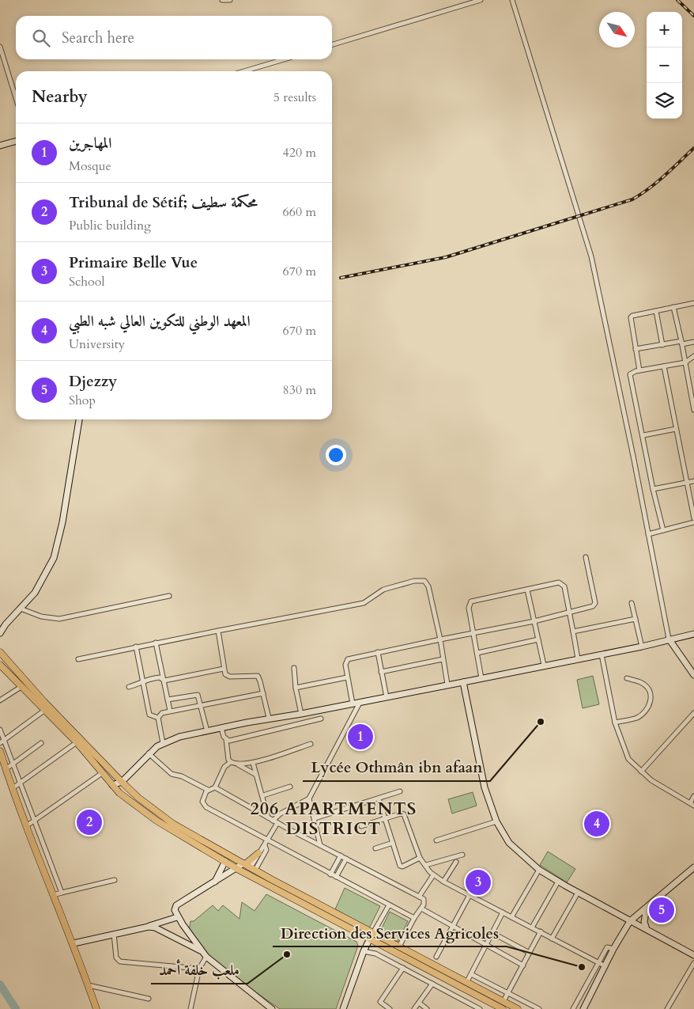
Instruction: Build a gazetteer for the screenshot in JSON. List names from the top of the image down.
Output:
{
  "districts": ["206 APARTMENTS DISTRICT"],
  "places": ["Lycée Othmân ibn afaan", "ملعب خلفة أحمد", "Direction des Services Agricoles"],
  "north": "bottom right",
  "page": {
    "map_buttons": ["+", "−"],
    "search": "Search here",
    "heading": ["Nearby", "5 results"],
    "list": [
      {
        "mark": "1",
        "name": "المهاجرين",
        "note": "Mosque",
        "value": "420 m"
      },
      {
        "mark": "2",
        "name": "Tribunal de Sétif; محكمة سطيف",
        "note": "Public building",
        "value": "660 m"
      },
      {
        "mark": "3",
        "name": "Primaire Belle Vue",
        "note": "School",
        "value": "670 m"
      },
      {
        "mark": "4",
        "name": "المعهد الوطني للتكوين العالي شبه الطبي",
        "note": "University",
        "value": "670 m"
      },
      {
        "mark": "5",
        "name": "Djezzy",
        "note": "Shop",
        "value": "830 m"
      }
    ],
    "pins": [
      "1",
      "2",
      "4",
      "3",
      "5"
    ]
  }
}
